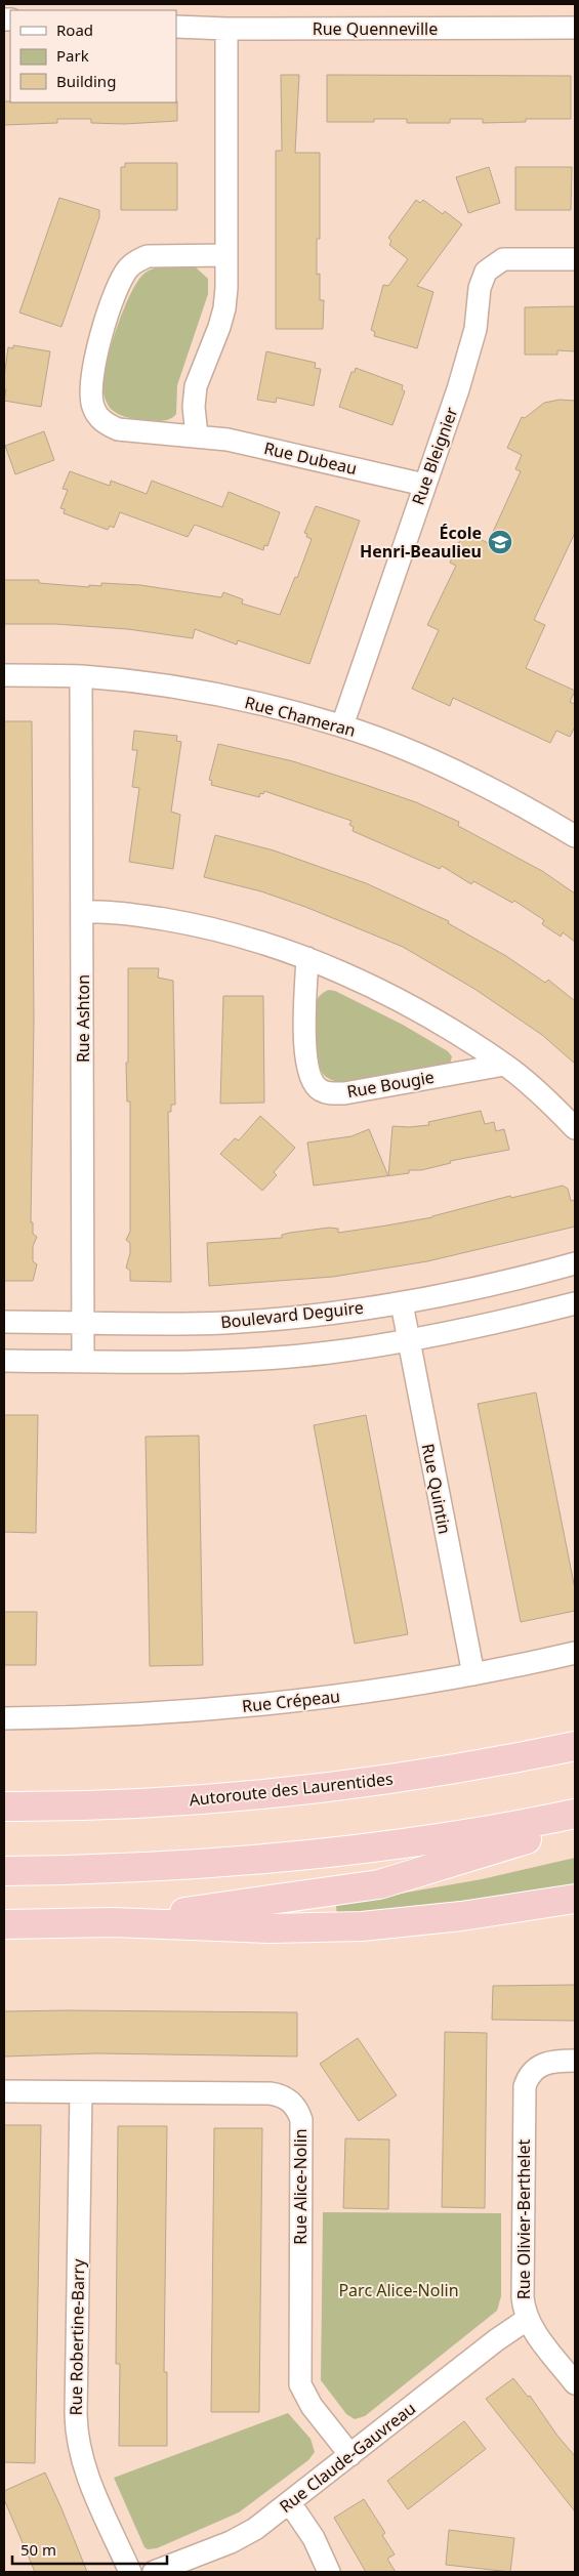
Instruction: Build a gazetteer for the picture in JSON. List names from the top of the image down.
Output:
{
  "streets": {
    "highway": ["Autoroute des Laurentides"],
    "street": [
      "Rue Quenneville",
      "Rue Bleignier",
      "Rue Dubeau",
      "Rue Chameran",
      "Rue Ashton",
      "Rue Bougie",
      "Boulevard Deguire",
      "Rue Quintin",
      "Rue Crépeau",
      "Rue Alice-Nolin",
      "Rue Olivier-Berthelet",
      "Rue Robertine-Barry",
      "Rue Claude-Gauvreau"
    ]
  },
  "crossings": [
    ["Rue Bleignier", "Rue Dubeau"],
    ["Rue Bleignier", "Rue Chameran"],
    ["Rue Chameran", "Rue Ashton"],
    ["Rue Ashton", "Boulevard Deguire"],
    ["Boulevard Deguire", "Rue Quintin"],
    ["Rue Quintin", "Rue Crépeau"],
    ["Rue Alice-Nolin", "Rue Robertine-Barry"],
    ["Rue Alice-Nolin", "Rue Claude-Gauvreau"],
    ["Rue Olivier-Berthelet", "Rue Claude-Gauvreau"]
  ],
  "parks": ["Parc Alice-Nolin"],
  "places": {
    "school or university": ["École Henri-Beaulieu"]
  },
  "legend": ["Road", "Park", "Building"],
  "scale_bar": "50 m"
}
